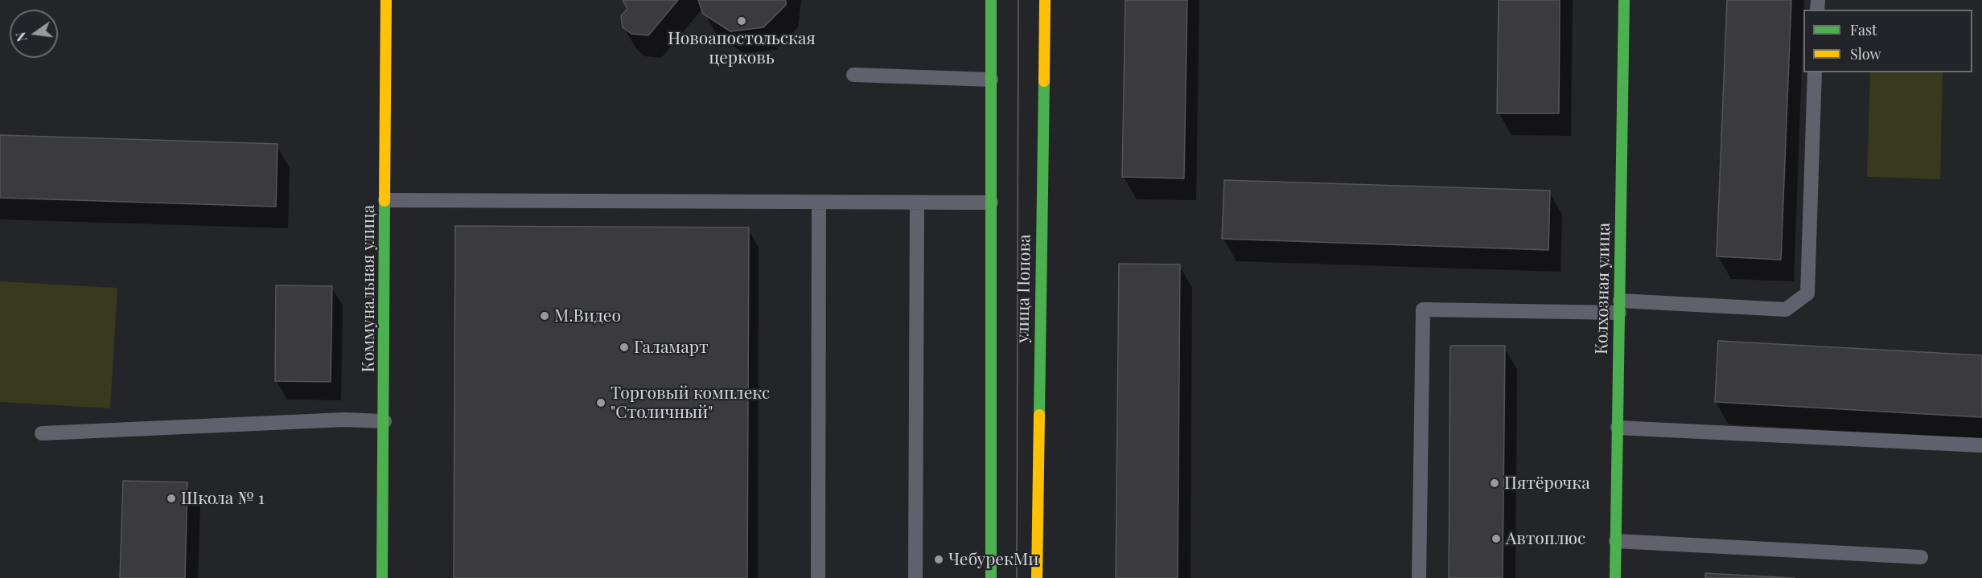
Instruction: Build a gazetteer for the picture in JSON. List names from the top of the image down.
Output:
{
  "streets": {
    "street": ["Коммунальная улица", "улица Попова", "Колхозная улица"]
  },
  "places": [
    "Новоапостольская церковь",
    "М.Видео",
    "Галамарт",
    "Торговый комплекс \"Столичный\"",
    "Пятёрочка",
    "Школа № 1",
    "Автоплюс",
    "ЧебурекМи"
  ],
  "legend": ["Fast", "Slow"],
  "north": "left"
}
